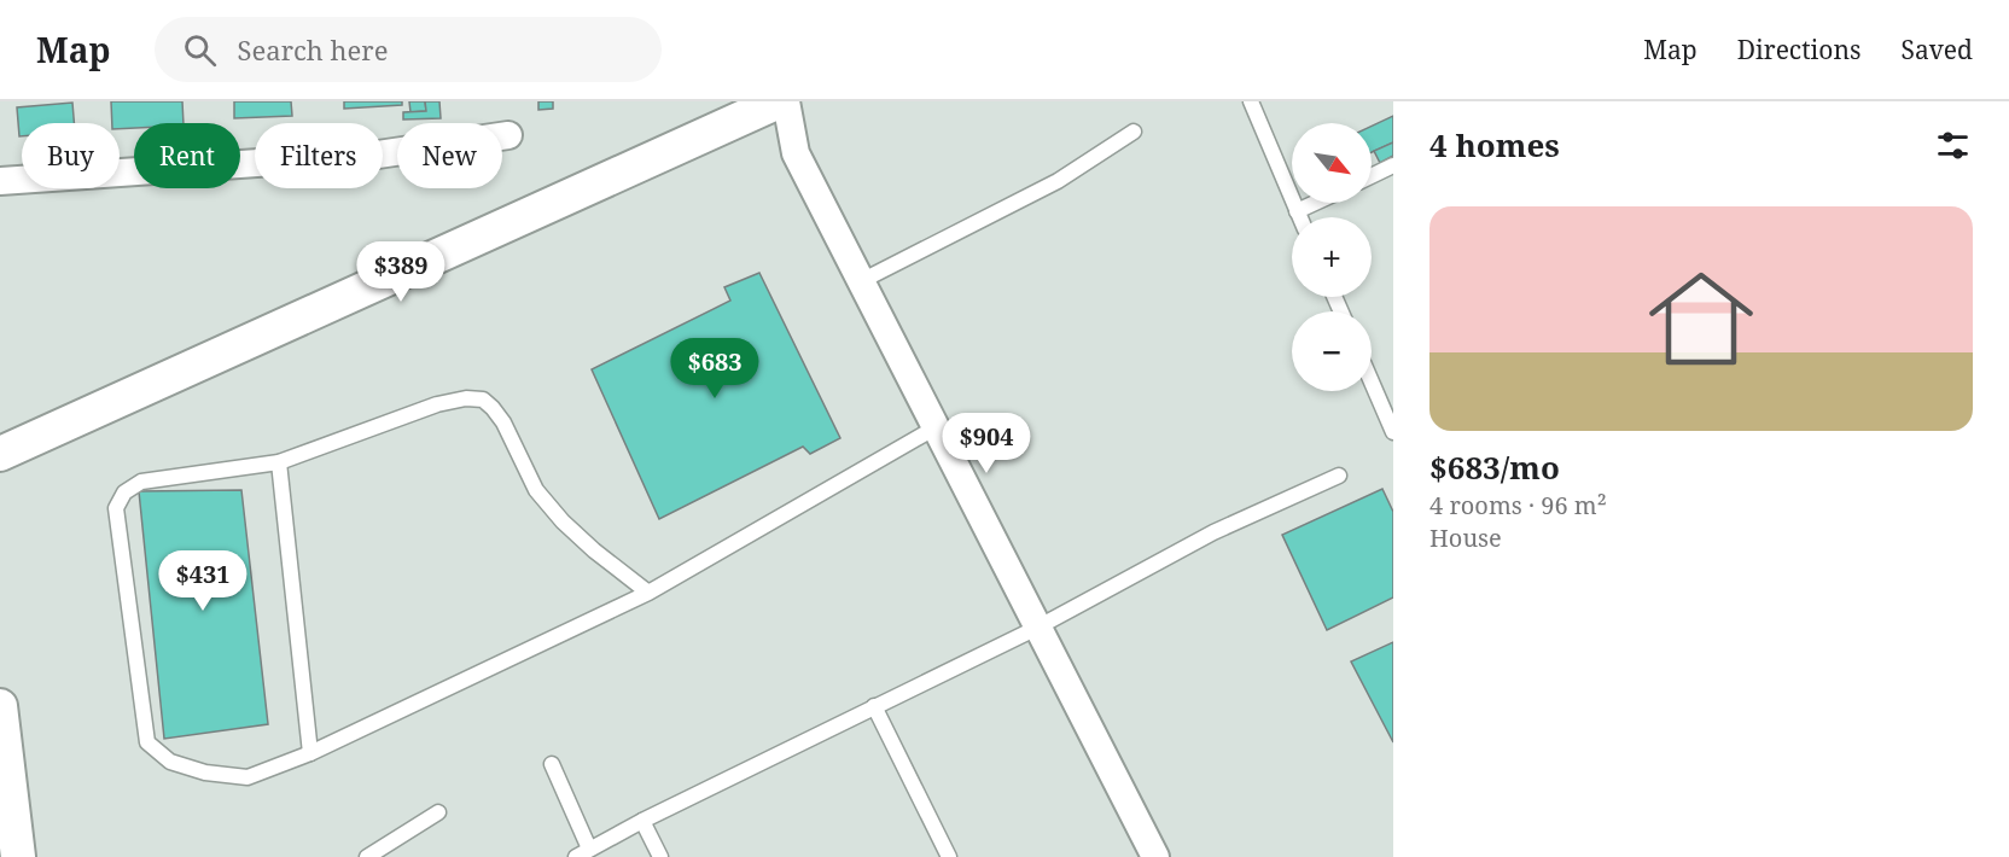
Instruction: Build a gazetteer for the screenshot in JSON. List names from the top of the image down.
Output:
{
  "north": "bottom right",
  "page": {
    "header": "Map",
    "search": "Search here",
    "nav": ["Map", "Directions", "Saved"],
    "heading": "4 homes",
    "map_buttons": ["+", "−"],
    "chip": [
      "Buy",
      "Rent",
      "Filters",
      "New"
    ],
    "list": [
      {
        "name": "$683/mo",
        "note": "4 rooms · 96 m² · House"
      }
    ],
    "price": [
      "$389",
      "$683",
      "$904",
      "$431"
    ]
  }
}
